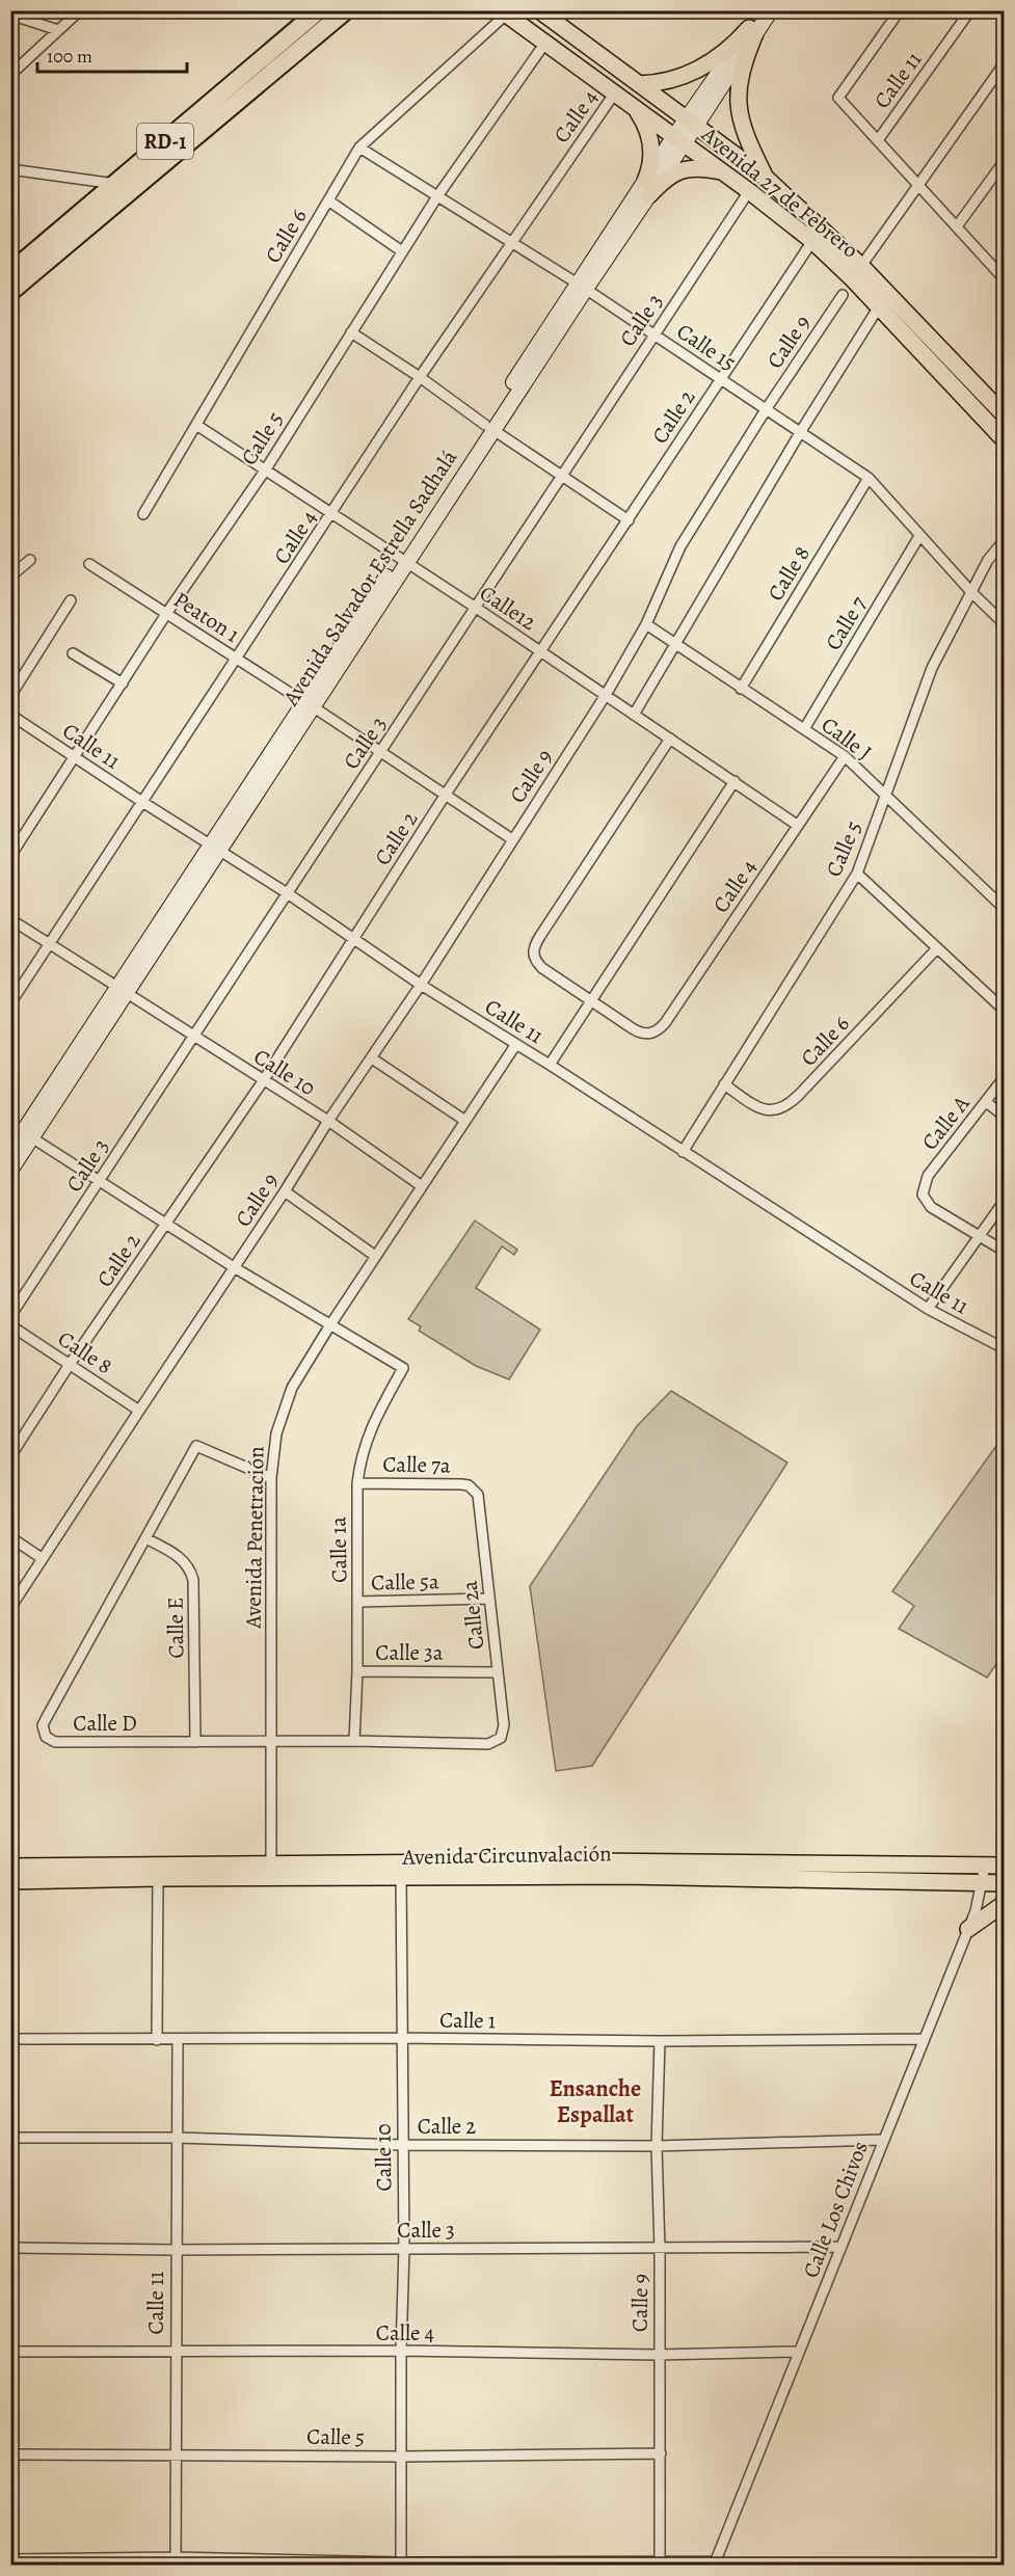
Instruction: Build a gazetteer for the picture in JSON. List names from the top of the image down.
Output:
{
  "streets": {
    "highway": ["RD-1"],
    "main road": ["Avenida 27 de Febrero", "Avenida Salvador Estrella Sadhalá", "Avenida Circunvalación"],
    "street": [
      "Calle 11",
      "Calle 4",
      "Calle 6",
      "Calle 3",
      "Calle 9",
      "Calle 15",
      "Calle 2",
      "Calle 5",
      "Calle 8",
      "Calle12",
      "Peaton 1",
      "Calle 7",
      "Calle J",
      "Calle 10",
      "Calle A",
      "Calle 7a",
      "Avenida Penetración",
      "Calle 1a",
      "Calle 5a",
      "Calle 2a",
      "Calle E",
      "Calle 3a",
      "Calle D",
      "Calle 1",
      "Calle Los Chivos"
    ]
  },
  "crossings": [
    ["Calle 11", "Calle 4"],
    ["Calle 11", "Calle 3"],
    ["Calle 11", "Calle 9"],
    ["Calle 11", "Calle 2"],
    ["Calle 11", "Calle 5"],
    ["Calle 11", "Avenida Salvador Estrella Sadhalá"],
    ["Calle 11", "Avenida Penetración"],
    ["Calle 11", "Calle 1"],
    ["Calle 4", "Avenida 27 de Febrero"],
    ["Calle 4", "Calle 9"],
    ["Calle 4", "Calle 15"],
    ["Calle 4", "Calle12"],
    ["Calle 4", "Peaton 1"],
    ["Calle 4", "Calle J"],
    ["Calle 4", "Calle 10"],
    ["Calle 4", "Calle Los Chivos"],
    ["Avenida 27 de Febrero", "Calle 6"],
    ["Avenida 27 de Febrero", "Calle 3"],
    ["Avenida 27 de Febrero", "Calle 2"],
    ["Avenida 27 de Febrero", "Calle 5"],
    ["Avenida 27 de Febrero", "Avenida Salvador Estrella Sadhalá"],
    ["Calle 6", "Calle 15"],
    ["Calle 6", "Calle 5"],
    ["Calle 6", "Calle12"],
    ["Calle 3", "Calle 9"],
    ["Calle 3", "Calle 15"],
    ["Calle 3", "Calle12"],
    ["Calle 3", "Peaton 1"],
    ["Calle 3", "Calle 10"],
    ["Calle 3", "Calle Los Chivos"],
    ["Calle 9", "Calle 15"],
    ["Calle 9", "Calle 2"],
    ["Calle 9", "Calle 5"],
    ["Calle 9", "Calle 8"],
    ["Calle 9", "Calle12"],
    ["Calle 9", "Peaton 1"],
    ["Calle 9", "Calle J"],
    ["Calle 9", "Calle 10"],
    ["Calle 9", "Calle 1"],
    ["Calle 15", "Calle 2"],
    ["Calle 15", "Calle 5"],
    ["Calle 15", "Calle 8"],
    ["Calle 15", "Avenida Salvador Estrella Sadhalá"],
    ["Calle 15", "Calle 7"],
    ["Calle 2", "Calle 8"],
    ["Calle 2", "Calle12"],
    ["Calle 2", "Peaton 1"],
    ["Calle 2", "Calle 10"],
    ["Calle 2", "Calle Los Chivos"],
    ["Calle 5", "Calle12"],
    ["Calle 5", "Peaton 1"],
    ["Calle 5", "Calle J"],
    ["Calle 5", "Calle 10"],
    ["Calle 8", "Calle J"],
    ["Avenida Salvador Estrella Sadhalá", "Calle12"],
    ["Avenida Salvador Estrella Sadhalá", "Peaton 1"],
    ["Avenida Salvador Estrella Sadhalá", "Calle 10"],
    ["Calle 7", "Calle J"],
    ["Calle 10", "Avenida Penetración"],
    ["Calle 10", "Avenida Circunvalación"],
    ["Calle 10", "Calle 1"],
    ["Calle 7a", "Calle 1a"],
    ["Calle 7a", "Calle 2a"],
    ["Avenida Penetración", "Calle 1a"],
    ["Avenida Penetración", "Calle D"],
    ["Avenida Penetración", "Avenida Circunvalación"],
    ["Calle 1a", "Calle 5a"],
    ["Calle 1a", "Calle 3a"],
    ["Calle 1a", "Calle D"],
    ["Calle 5a", "Calle 2a"],
    ["Calle 2a", "Calle 3a"],
    ["Calle 2a", "Calle D"],
    ["Calle E", "Calle D"],
    ["Avenida Circunvalación", "Calle Los Chivos"],
    ["Calle 1", "Calle Los Chivos"]
  ],
  "districts": ["Ensanche Espallat"],
  "scale_bar": "100 m"
}
